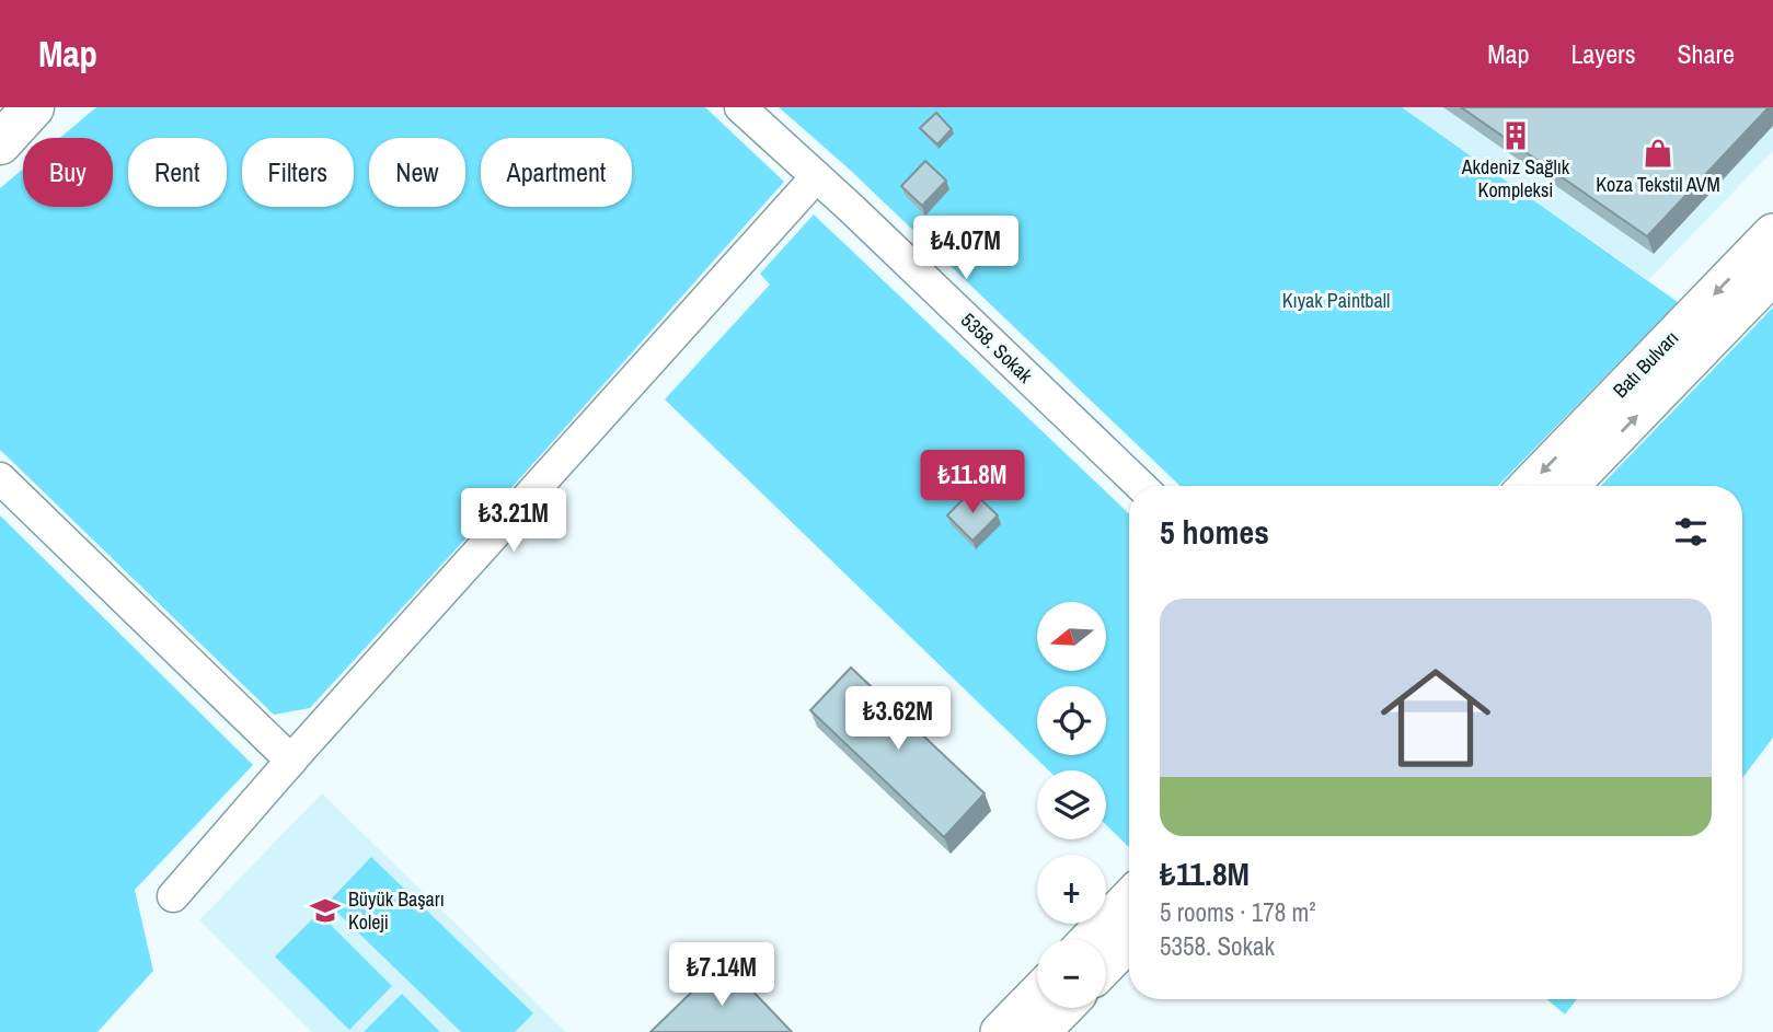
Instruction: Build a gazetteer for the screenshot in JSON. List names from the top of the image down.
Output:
{
  "streets": {
    "street": ["5358. Sokak", "Batı Bulvarı"]
  },
  "parks": ["Kıyak Paintball"],
  "places": {
    "building": ["Akdeniz Sağlık Kompleksi"],
    "shop": ["Koza Tekstil AVM"],
    "school or university": ["Büyük Başarı Koleji"]
  },
  "north": "left",
  "page": {
    "header": "Map",
    "nav": ["Map", "Layers", "Share"],
    "chip": [
      "Buy",
      "Rent",
      "Filters",
      "New",
      "Apartment"
    ],
    "price": [
      "₺4.07M",
      "₺11.8M",
      "₺3.21M",
      "₺3.62M",
      "₺7.14M"
    ],
    "heading": "5 homes",
    "list": [
      {
        "name": "₺11.8M",
        "note": "5 rooms · 178 m² · 5358. Sokak"
      }
    ],
    "map_buttons": ["+", "−"]
  }
}
